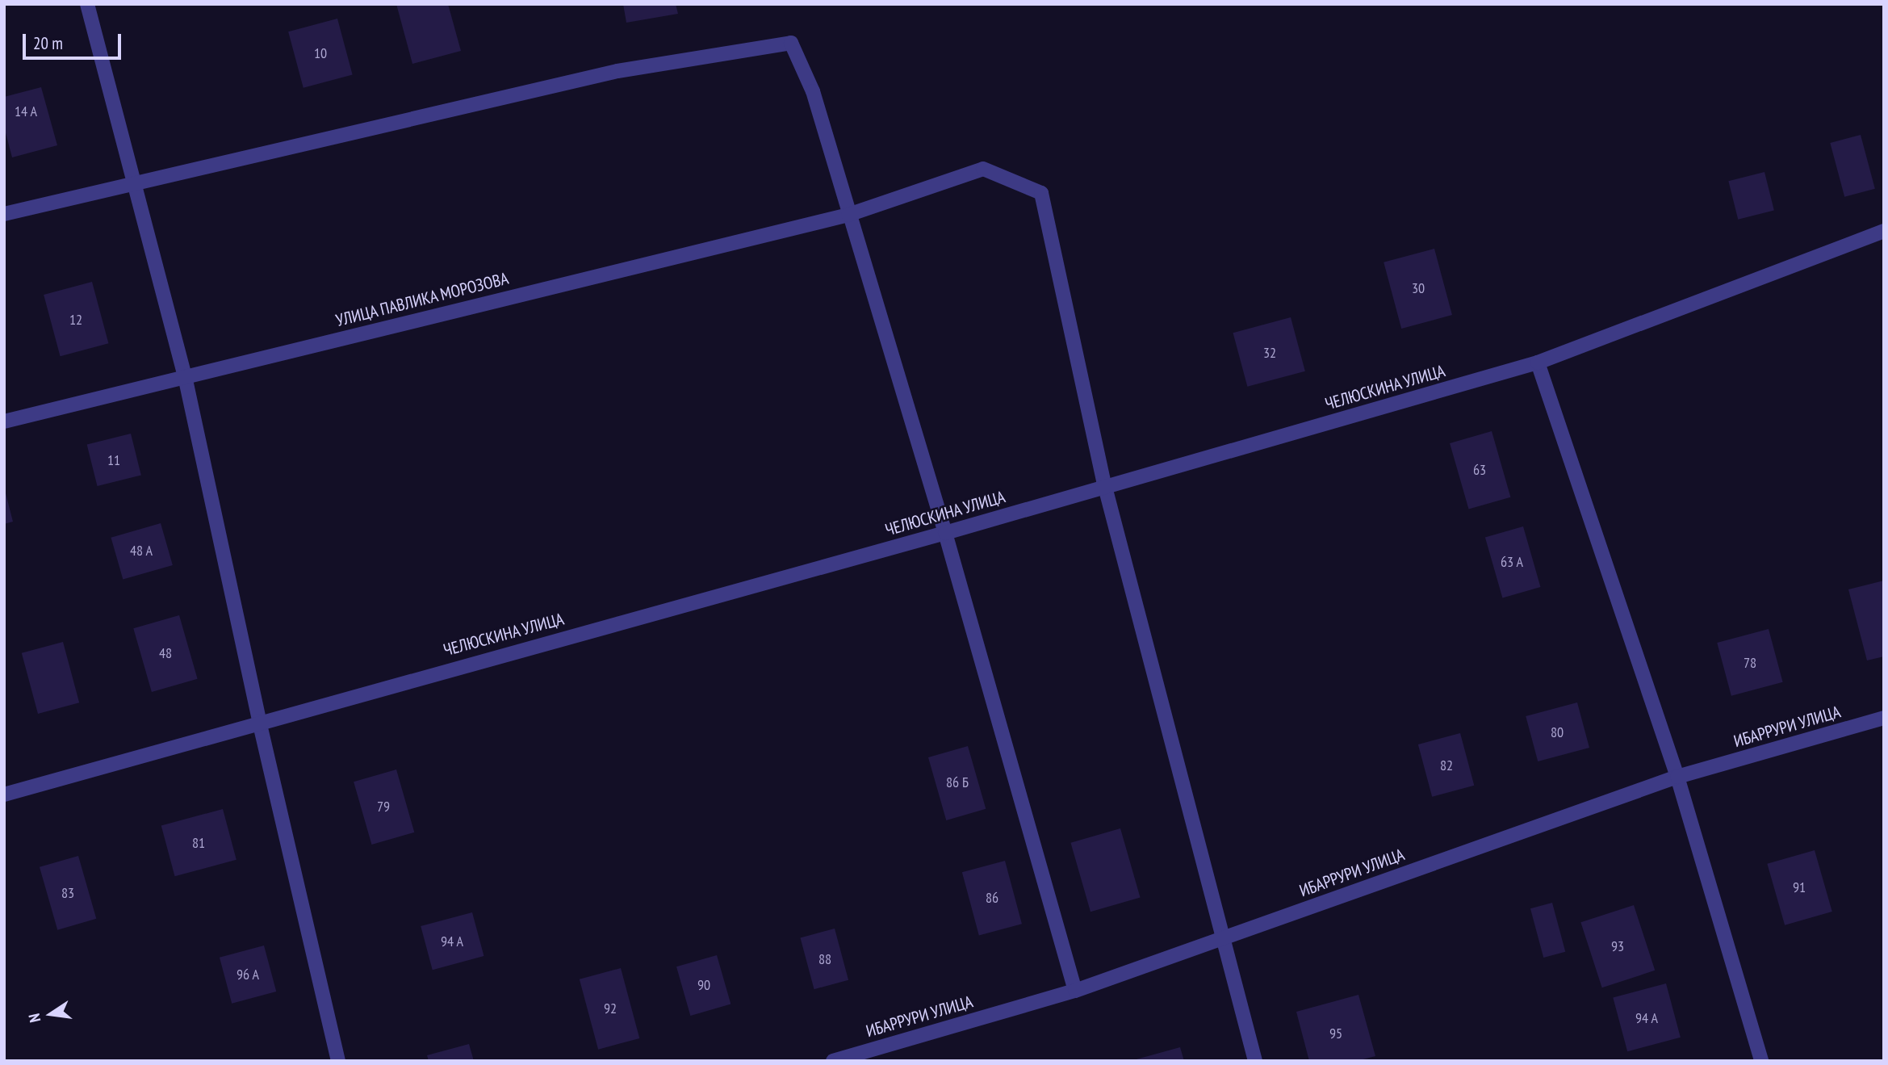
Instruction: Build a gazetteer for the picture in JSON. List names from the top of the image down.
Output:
{
  "streets": {
    "street": ["УЛИЦА ПАВЛИКА МОРОЗОВА", "ЧЕЛЮСКИНА УЛИЦА", "ИБАРРУРИ УЛИЦА"]
  },
  "crossings": [
    ["УЛИЦА ПАВЛИКА МОРОЗОВА", "ЧЕЛЮСКИНА УЛИЦА"]
  ],
  "house_numbers": [
    "10",
    "14 А",
    "30",
    "12",
    "32",
    "11",
    "63",
    "48 А",
    "63 А",
    "48",
    "78",
    "80",
    "82",
    "86 Б",
    "79",
    "81",
    "91",
    "83",
    "86",
    "94 А",
    "93",
    "88",
    "96 А",
    "90",
    "92",
    "94 А",
    "95"
  ],
  "scale_bar": "20 m",
  "north": "left"
}
